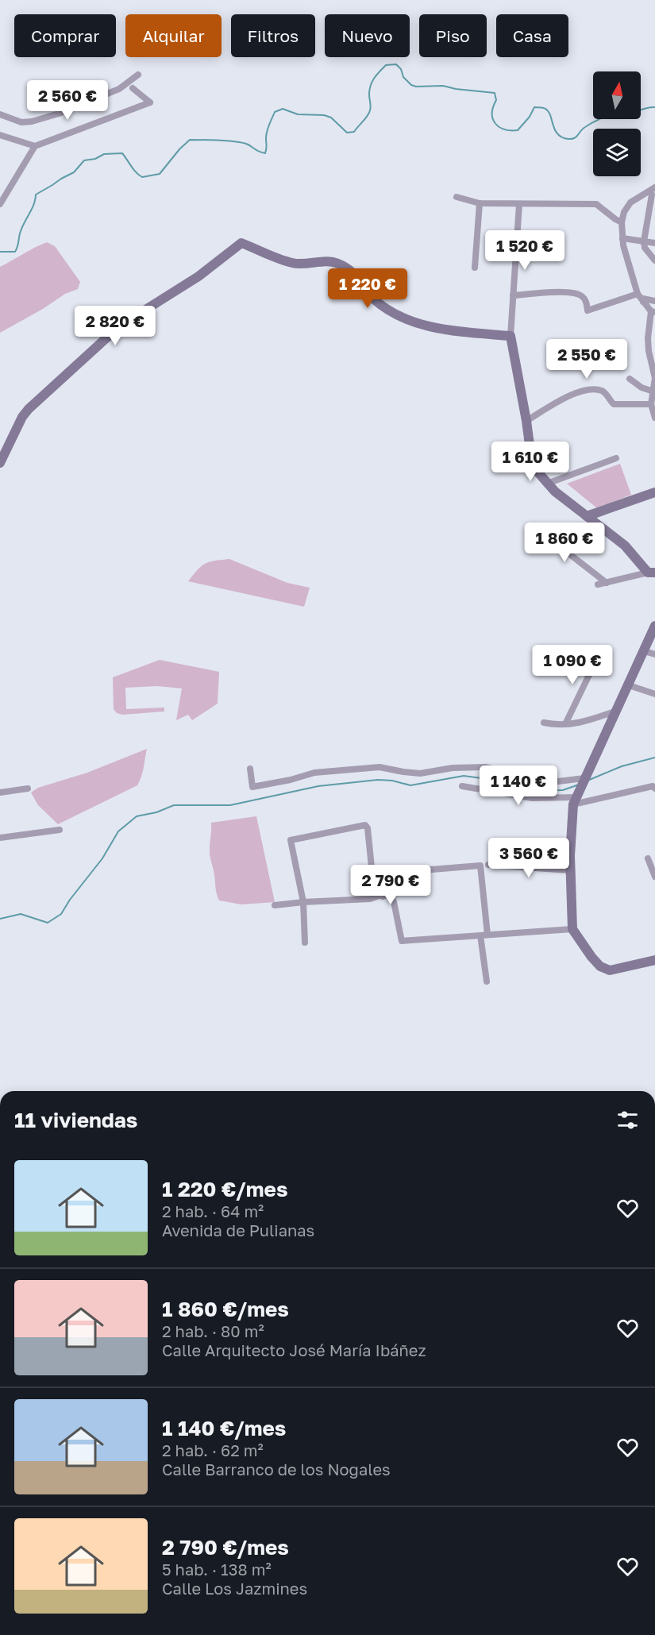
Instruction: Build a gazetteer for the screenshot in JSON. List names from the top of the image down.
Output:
{
  "north": "top",
  "page": {
    "chip": [
      "Comprar",
      "Alquilar",
      "Filtros",
      "Nuevo",
      "Piso",
      "Casa"
    ],
    "price": [
      "2 560 €",
      "1 520 €",
      "1 220 €",
      "2 820 €",
      "2 550 €",
      "1 610 €",
      "1 860 €",
      "1 090 €",
      "1 140 €",
      "3 560 €",
      "2 790 €"
    ],
    "heading": "11 viviendas",
    "list": [
      {
        "name": "1 220 €/mes",
        "note": "2 hab. · 64 m² · Avenida de Pulianas"
      },
      {
        "name": "1 860 €/mes",
        "note": "2 hab. · 80 m² · Calle Arquitecto José María Ibáñez"
      },
      {
        "name": "1 140 €/mes",
        "note": "2 hab. · 62 m² · Calle Barranco de los Nogales"
      },
      {
        "name": "2 790 €/mes",
        "note": "5 hab. · 138 m² · Calle Los Jazmines"
      }
    ]
  }
}
